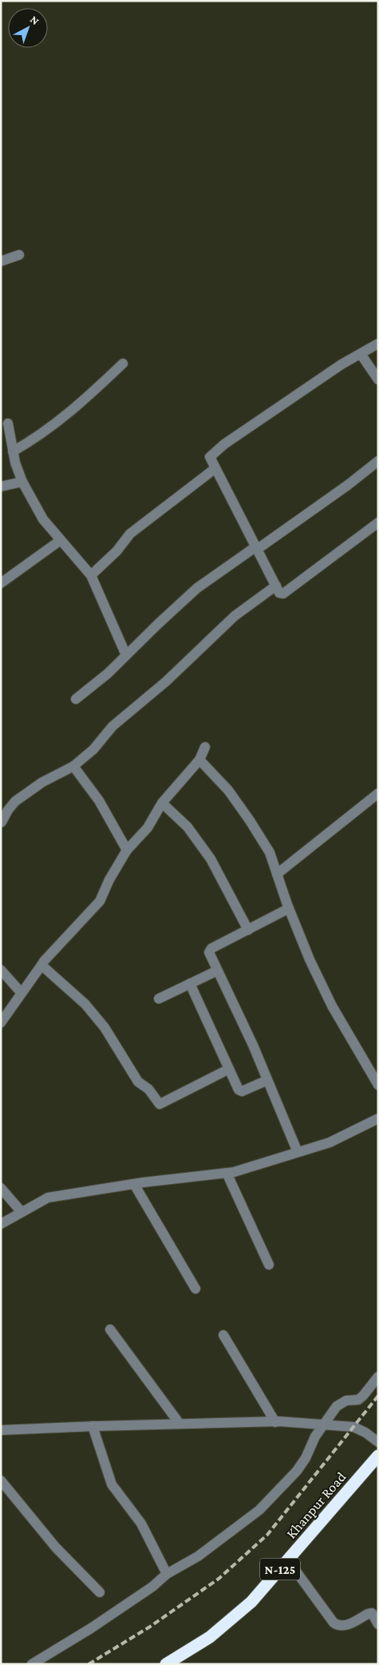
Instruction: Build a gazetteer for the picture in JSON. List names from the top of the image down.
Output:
{
  "streets": {
    "highway": ["Khanpur Road", "N-125"]
  },
  "north": "top right"
}
